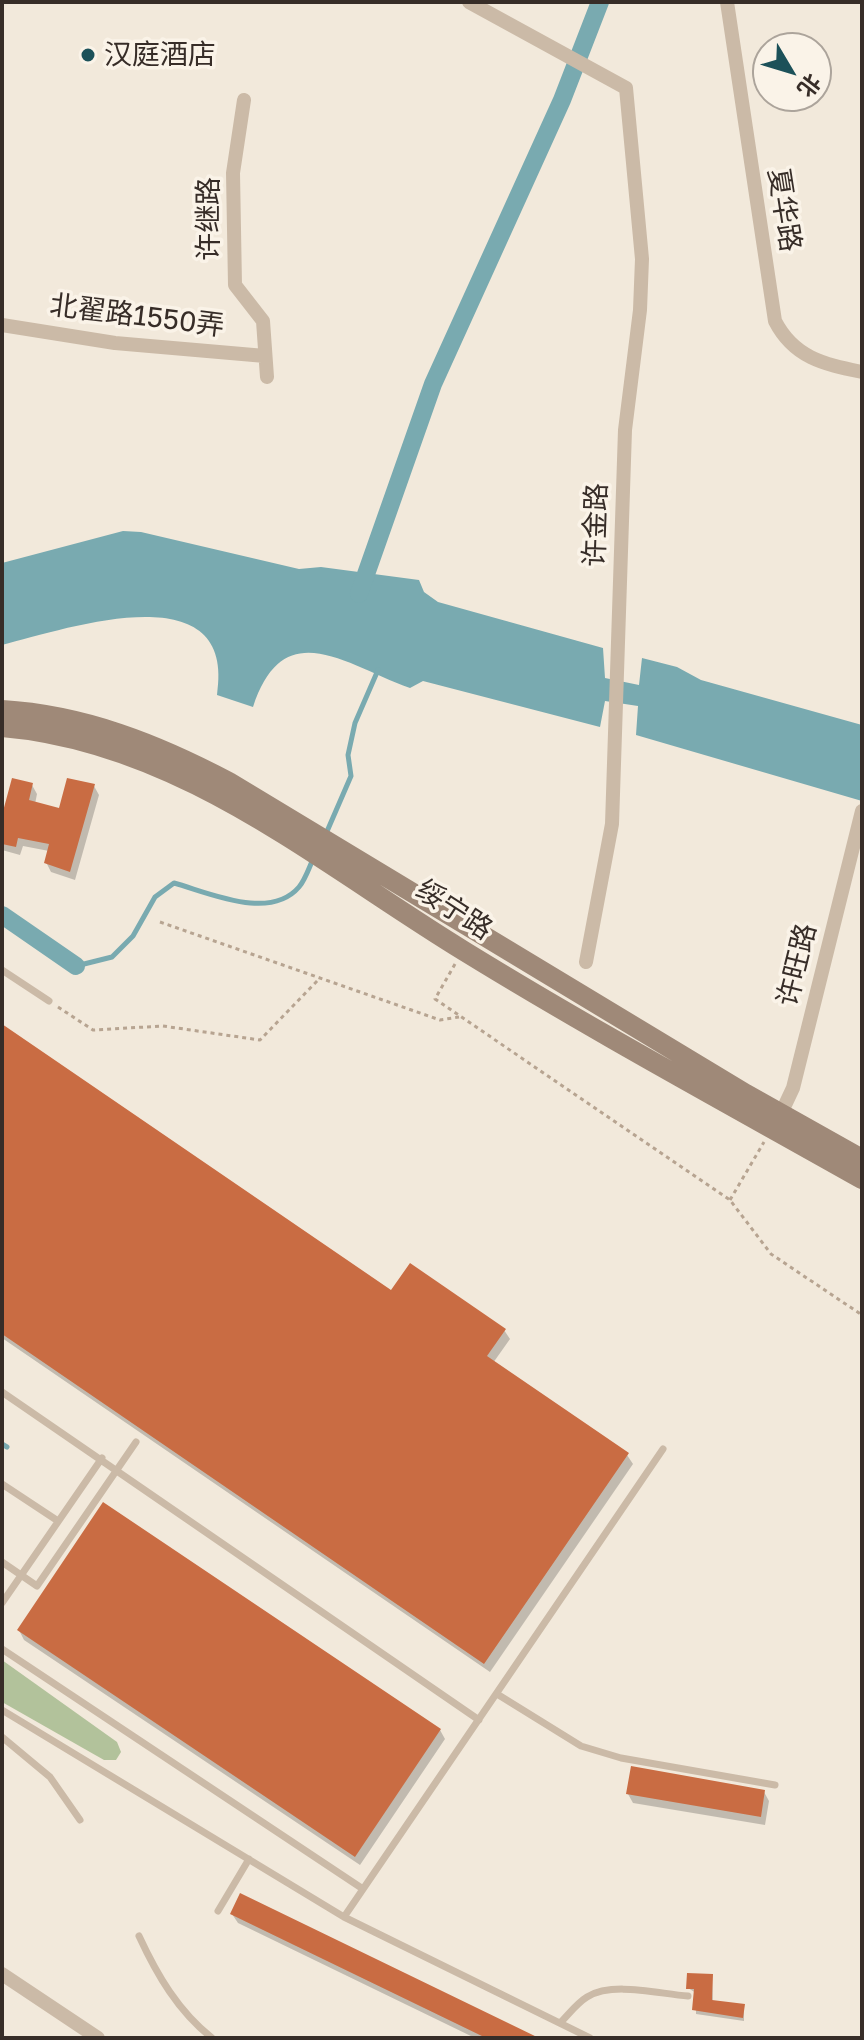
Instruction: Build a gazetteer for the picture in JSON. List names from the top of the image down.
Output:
{
  "streets": {
    "main road": ["绥宁路"],
    "street": [
      "夏华路",
      "许继路",
      "北翟路1550弄",
      "许金路",
      "许旺路"
    ]
  },
  "crossings": [
    ["许继路", "北翟路1550弄"],
    ["绥宁路", "许旺路"]
  ],
  "places": ["汉庭酒店"],
  "north": "bottom right"
}
